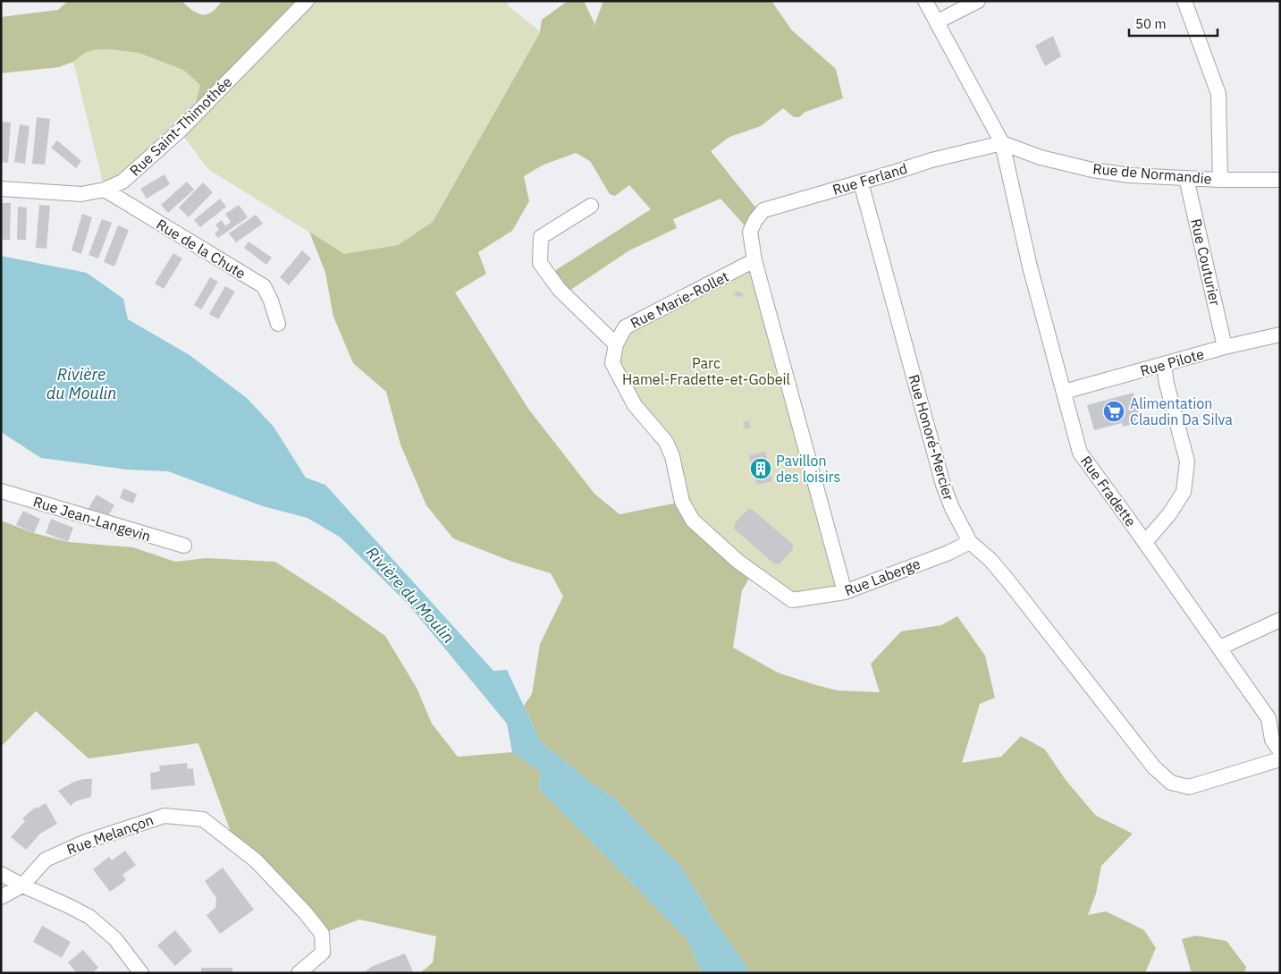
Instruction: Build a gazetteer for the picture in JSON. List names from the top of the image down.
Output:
{
  "streets": {
    "street": [
      "Rue Saint-Thimothée",
      "Rue de Normandie",
      "Rue Ferland",
      "Rue de la Chute",
      "Rue Couturier",
      "Rue Marie-Rollet",
      "Rue Pilote",
      "Rue Honoré-Mercier",
      "Rue Fradette",
      "Rue Jean-Langevin",
      "Rue Laberge",
      "Rue Melançon"
    ]
  },
  "crossings": [
    ["Rue Saint-Thimothée", "Rue de la Chute"],
    ["Rue de Normandie", "Rue Ferland"],
    ["Rue de Normandie", "Rue Couturier"],
    ["Rue de Normandie", "Rue Fradette"],
    ["Rue Ferland", "Rue Marie-Rollet"],
    ["Rue Ferland", "Rue Honoré-Mercier"],
    ["Rue Ferland", "Rue Fradette"],
    ["Rue Couturier", "Rue Pilote"],
    ["Rue Marie-Rollet", "Rue Laberge"],
    ["Rue Pilote", "Rue Fradette"],
    ["Rue Honoré-Mercier", "Rue Laberge"]
  ],
  "water": ["Rivière du Moulin"],
  "parks": ["Parc Hamel-Fradette-et-Gobeil"],
  "places": {
    "supermarket": ["Alimentation Claudin Da Silva"],
    "building": ["Pavillon des loisirs"]
  },
  "scale_bar": "50 m"
}
